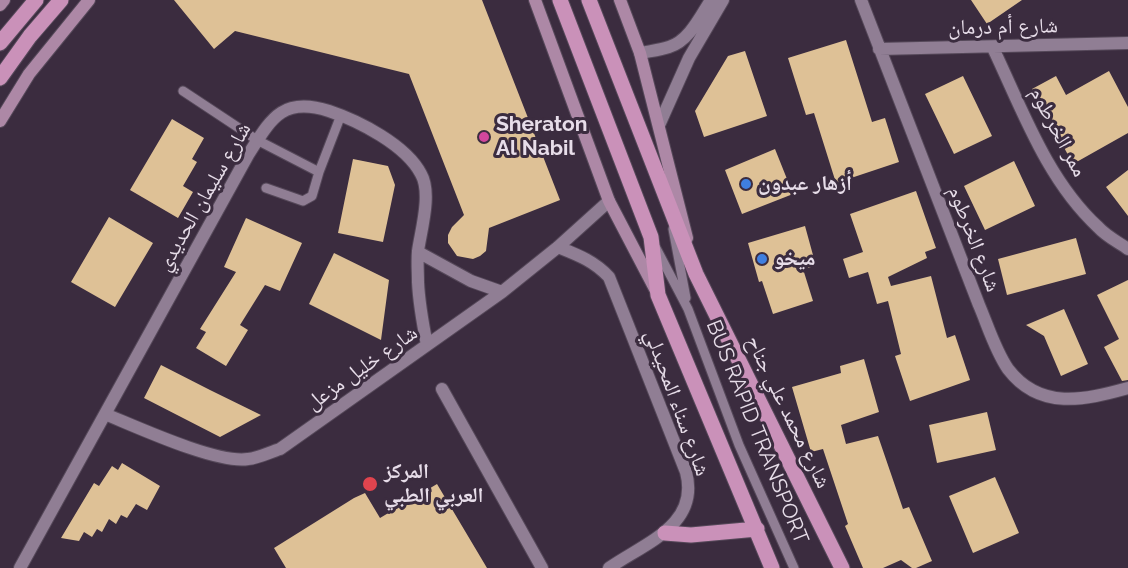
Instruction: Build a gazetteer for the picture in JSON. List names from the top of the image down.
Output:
{
  "streets": {
    "main road": ["شارع محمد علي جناح"],
    "street": [
      "شارع أم درمان",
      "ممر الخرطوم",
      "شارع سليمان الحديدي",
      "شارع الخرطوم",
      "شارع خليل مزعل",
      "شارع سناء المحيدلي"
    ],
    "lane": ["BUS RAPID TRANSPORT"]
  },
  "crossings": [
    ["شارع أم درمان", "ممر الخرطوم"],
    ["شارع أم درمان", "شارع الخرطوم"],
    ["شارع سليمان الحديدي", "شارع خليل مزعل"],
    ["شارع خليل مزعل", "شارع سناء المحيدلي"],
    ["شارع محمد علي جناح", "BUS RAPID TRANSPORT"]
  ],
  "places": [
    "Sheraton Al Nabil",
    "أزهار عبدون",
    "ميخو",
    "المركز العربي الطبي"
  ]
}
